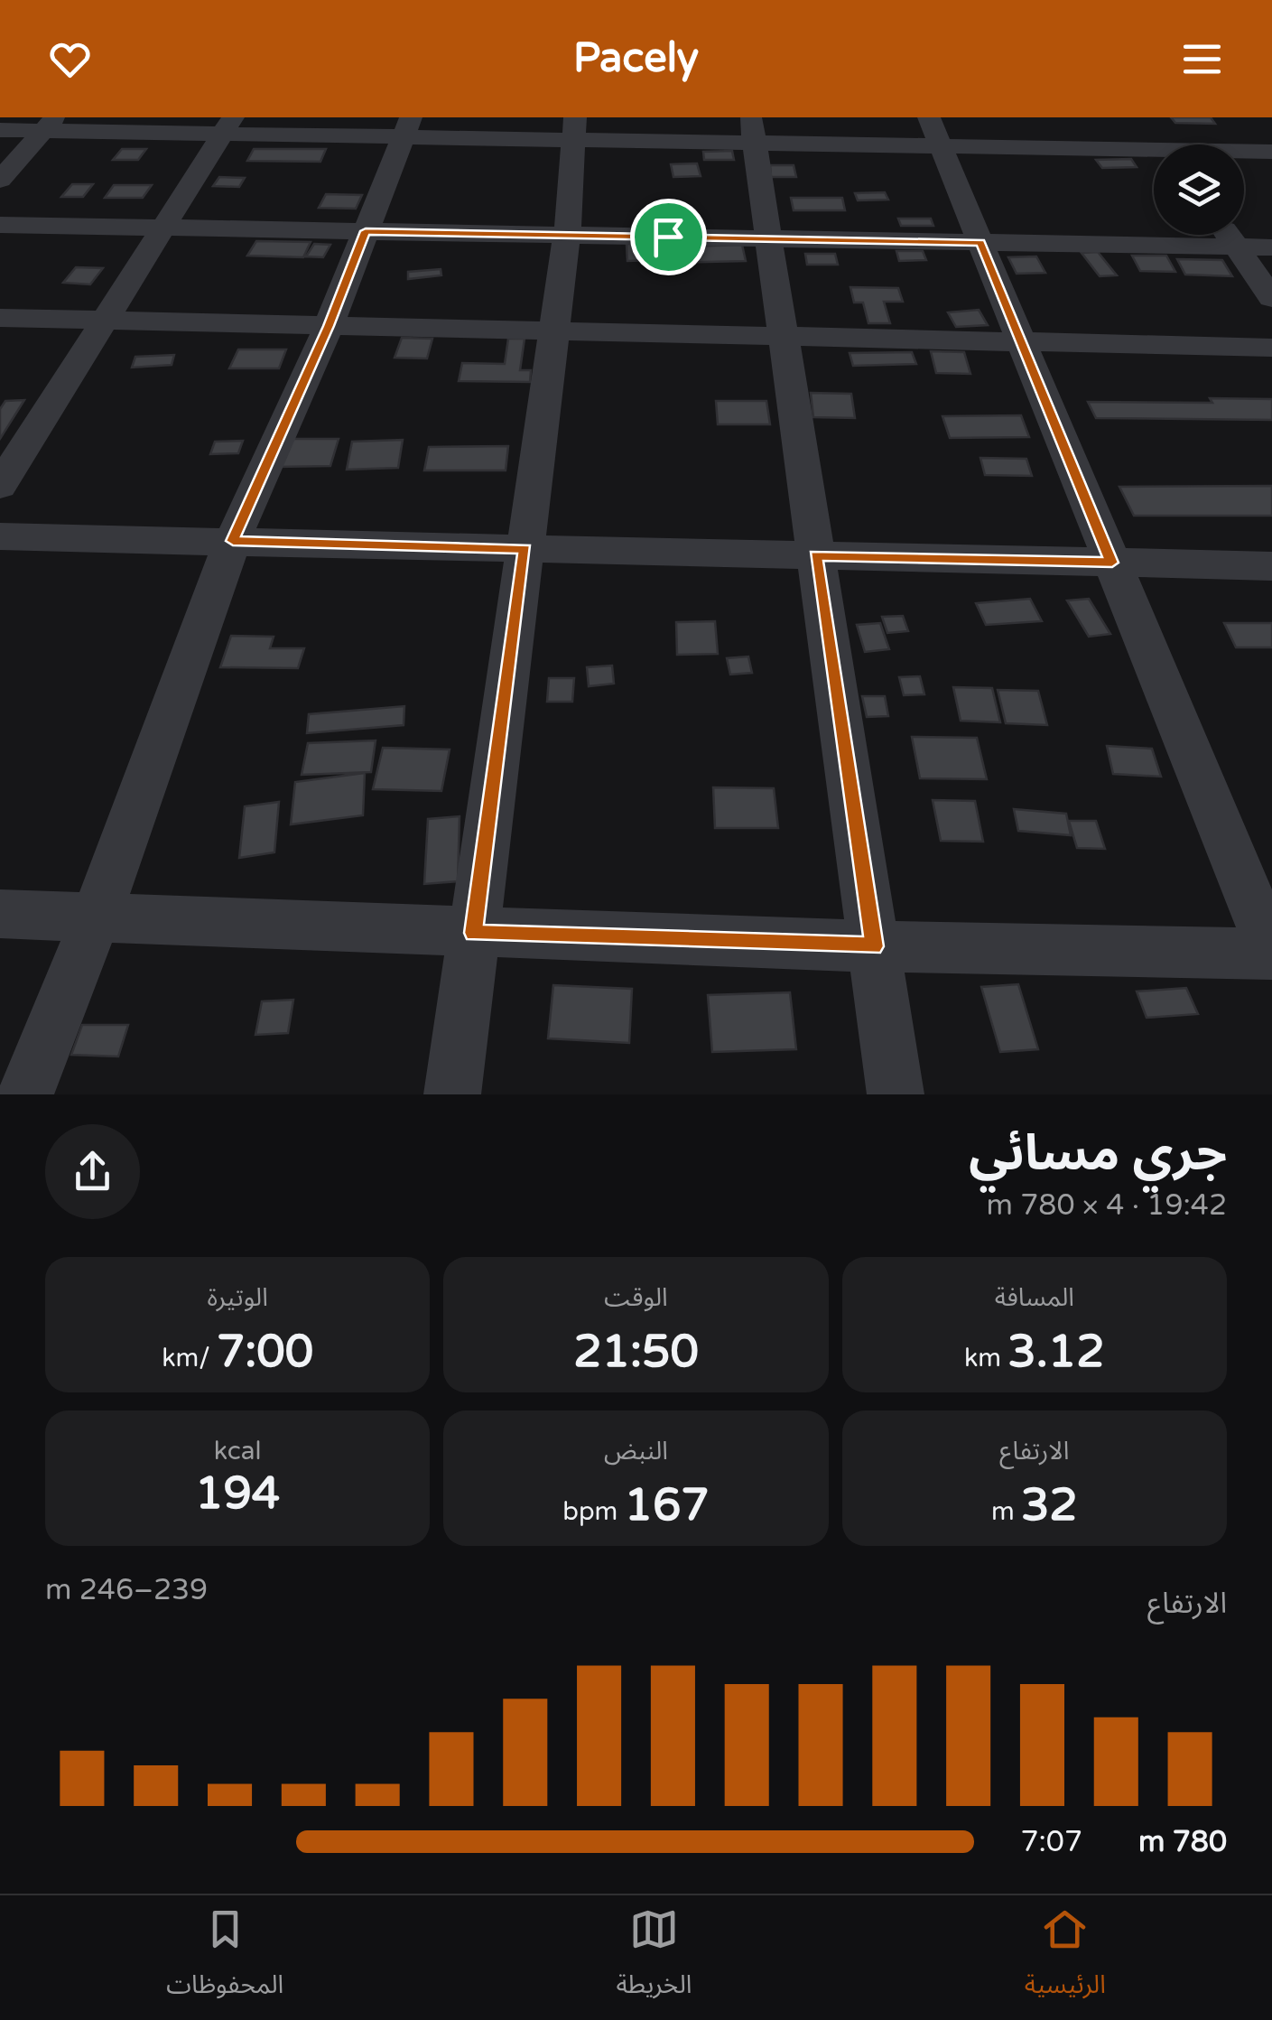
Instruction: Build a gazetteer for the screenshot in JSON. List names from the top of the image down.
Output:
{
  "page": {
    "header": "Pacely",
    "heading": ["جري مسائي", "19:42 · 4 × 780 m"],
    "stats": [
      ["المسافة", "3.12 km"],
      ["الوقت", "21:50"],
      ["الوتيرة", "7:00 /km"],
      ["الارتفاع", "32 m"],
      ["النبض", "167 bpm"],
      ["kcal", "194"]
    ],
    "chart": ["الارتفاع", "239–246 m"],
    "list": [
      {
        "name": "780 m",
        "note": "7:07"
      }
    ],
    "tabs": ["الرئيسية", "الخريطة", "المحفوظات"]
  }
}
